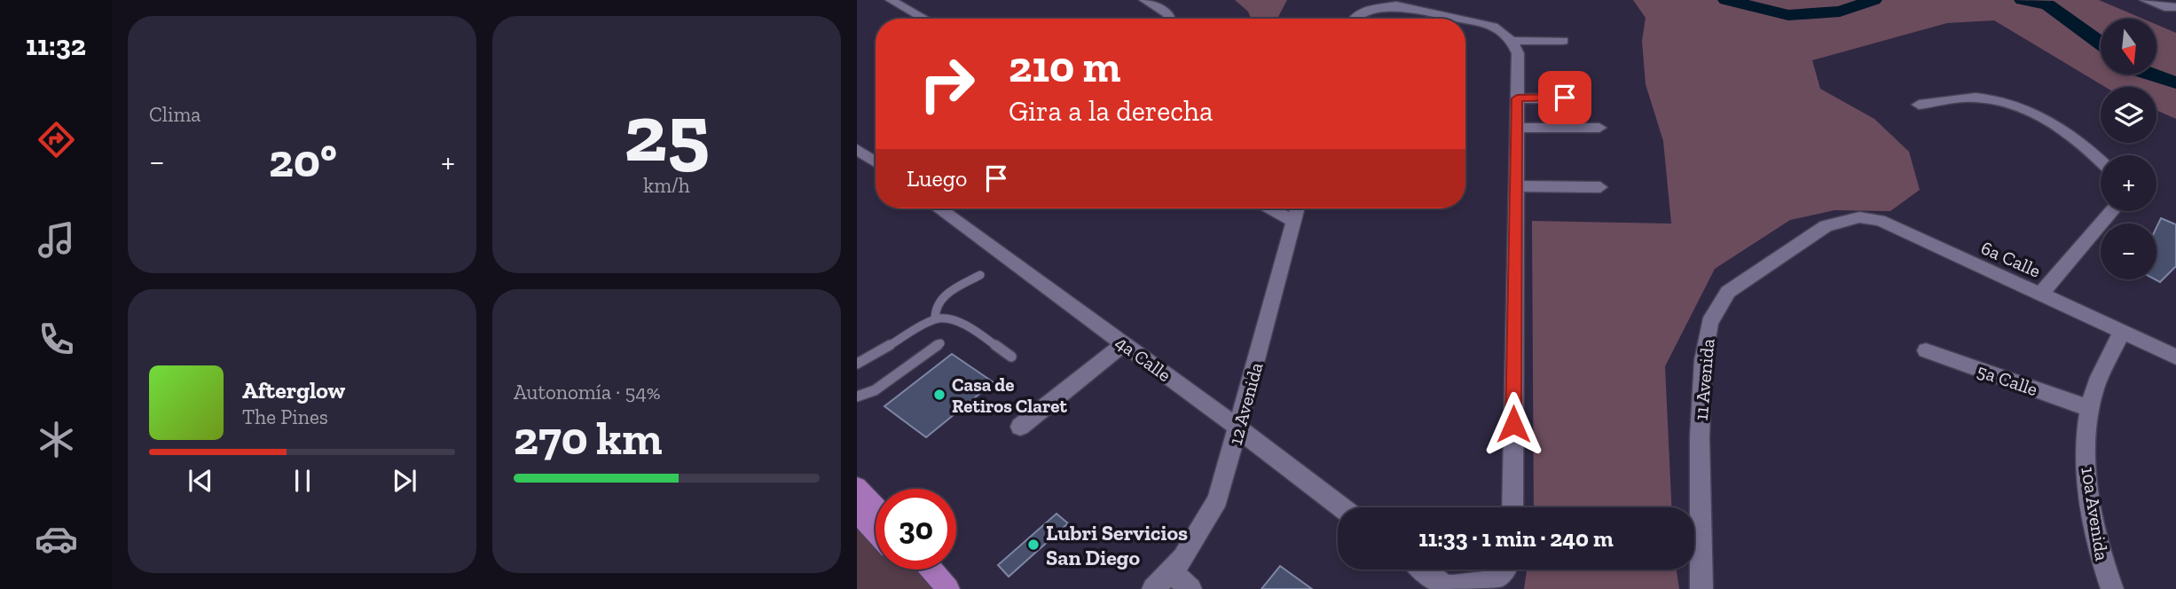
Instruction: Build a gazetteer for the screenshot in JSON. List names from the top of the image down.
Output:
{
  "streets": {
    "street": [
      "6a Calle",
      "4a Calle",
      "11 Avenida",
      "5a Calle",
      "12 Avenida",
      "10a Avenida"
    ]
  },
  "crossings": [
    ["6a Calle", "11 Avenida"],
    ["6a Calle", "10a Avenida"],
    ["4a Calle", "12 Avenida"],
    ["5a Calle", "10a Avenida"]
  ],
  "places": ["Casa de Retiros Claret", "Lubri Servicios San Diego"],
  "north": "bottom",
  "page": {
    "tabs": "11:32",
    "tile": [
      "Clima",
      ["25", "km/h"],
      ["Autonomía · 54%", "270 km"]
    ],
    "map_buttons": ["+", "−"],
    "turn": ["210 m", "Gira a la derecha"],
    "heat": ["−", "20°", "+"],
    "then": "Luego",
    "song": ["Afterglow", "The Pines"],
    "limit": "30",
    "trip": "11:33 · 1 min · 240 m"
  }
}
